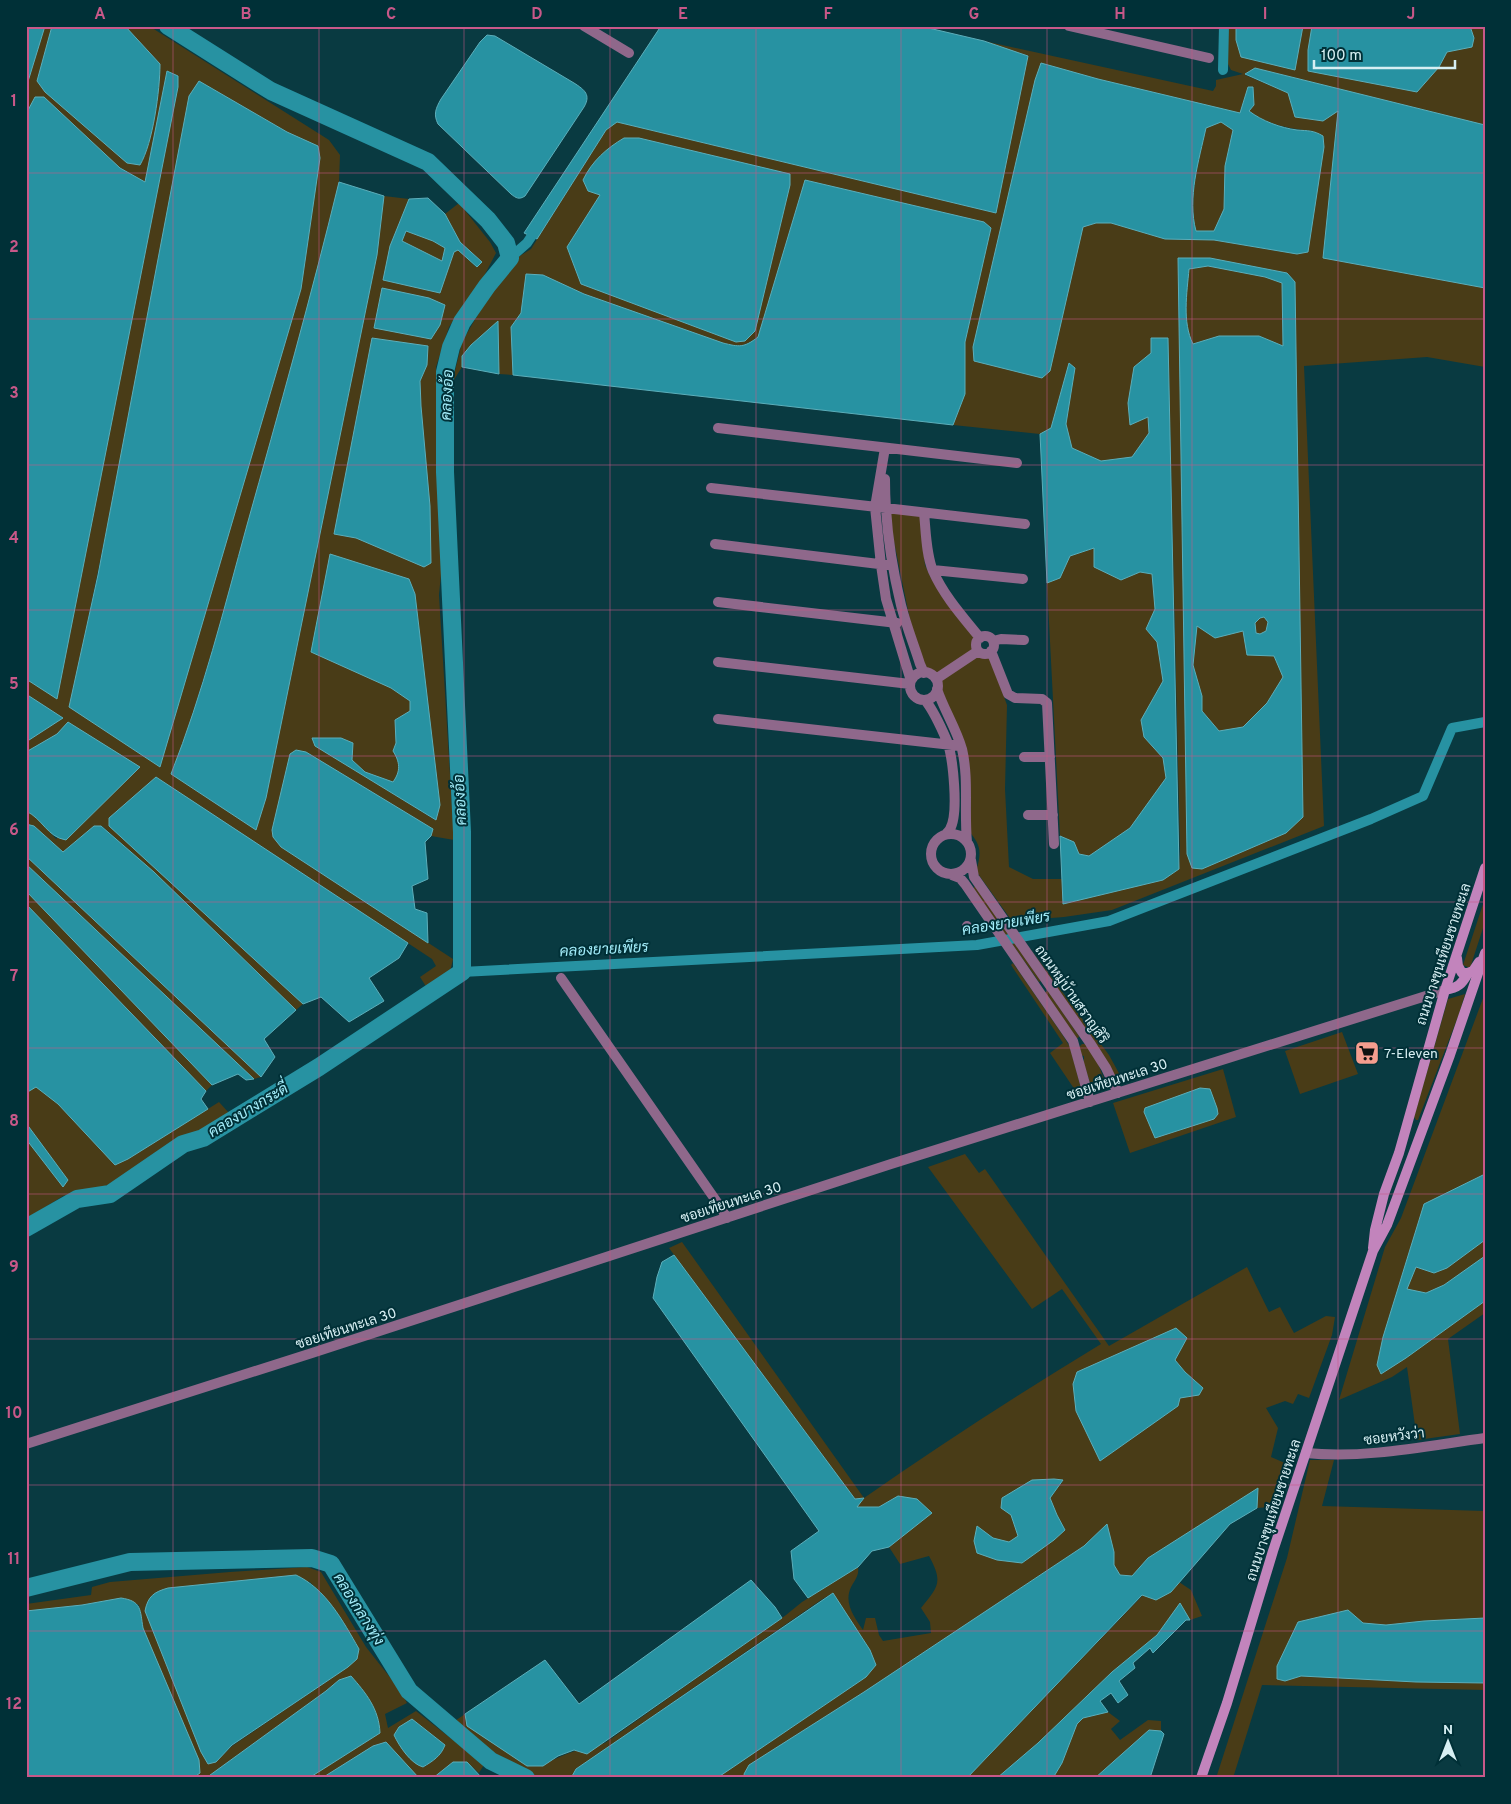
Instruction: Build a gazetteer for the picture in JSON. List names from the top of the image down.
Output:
{
  "streets": {
    "main road": ["ถนนบางขุนเทียนชายทะเล"],
    "street": ["ถนนหมู่บ้านสราญสิริ", "ซอยเทียนทะเล 30", "ซอยหวังว่า"]
  },
  "crossings": [
    ["ถนนบางขุนเทียนชายทะเล", "ซอยเทียนทะเล 30"],
    ["ถนนบางขุนเทียนชายทะเล", "ซอยหวังว่า"],
    ["ถนนหมู่บ้านสราญสิริ", "ซอยเทียนทะเล 30"]
  ],
  "water": [
    "คลองอ้อ",
    "คลองยายเพียร",
    "คลองบางกระดี่",
    "คลองกลางทุ่ง"
  ],
  "places": {
    "supermarket": ["7-Eleven"]
  },
  "scale_bar": "100 m",
  "north": "top",
  "grid": {
    "columns": [
      "A",
      "B",
      "C",
      "D",
      "E",
      "F",
      "G",
      "H",
      "I",
      "J"
    ],
    "rows": [
      "1",
      "2",
      "3",
      "4",
      "5",
      "6",
      "7",
      "8",
      "9",
      "10",
      "11",
      "12"
    ]
  }
}
